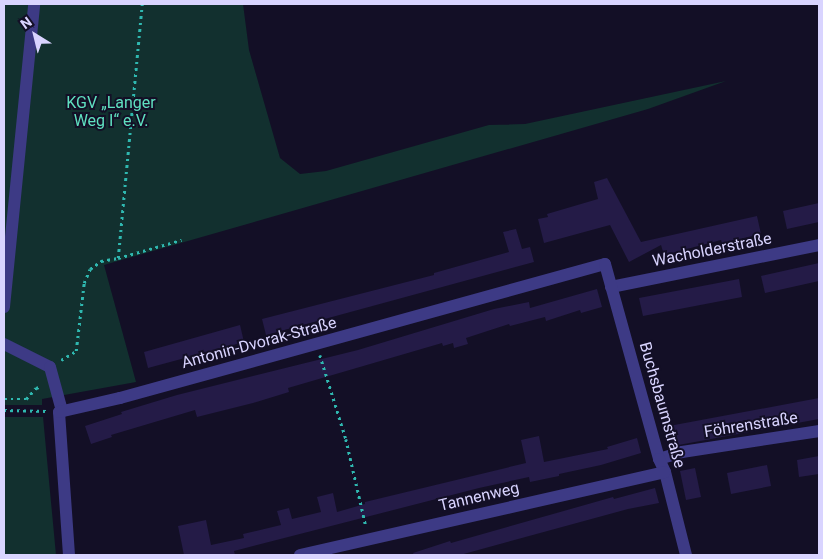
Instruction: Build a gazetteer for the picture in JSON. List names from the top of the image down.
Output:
{
  "streets": {
    "street": [
      "Wacholderstraße",
      "Antonin-Dvorak-Straße",
      "Buchsbaumstraße",
      "Föhrenstraße",
      "Tannenweg"
    ]
  },
  "crossings": [
    ["Wacholderstraße", "Buchsbaumstraße"],
    ["Antonin-Dvorak-Straße", "Buchsbaumstraße"],
    ["Buchsbaumstraße", "Föhrenstraße"],
    ["Buchsbaumstraße", "Tannenweg"]
  ],
  "parks": ["KGV „Langer Weg I“ e.V."],
  "north": "top left"
}
